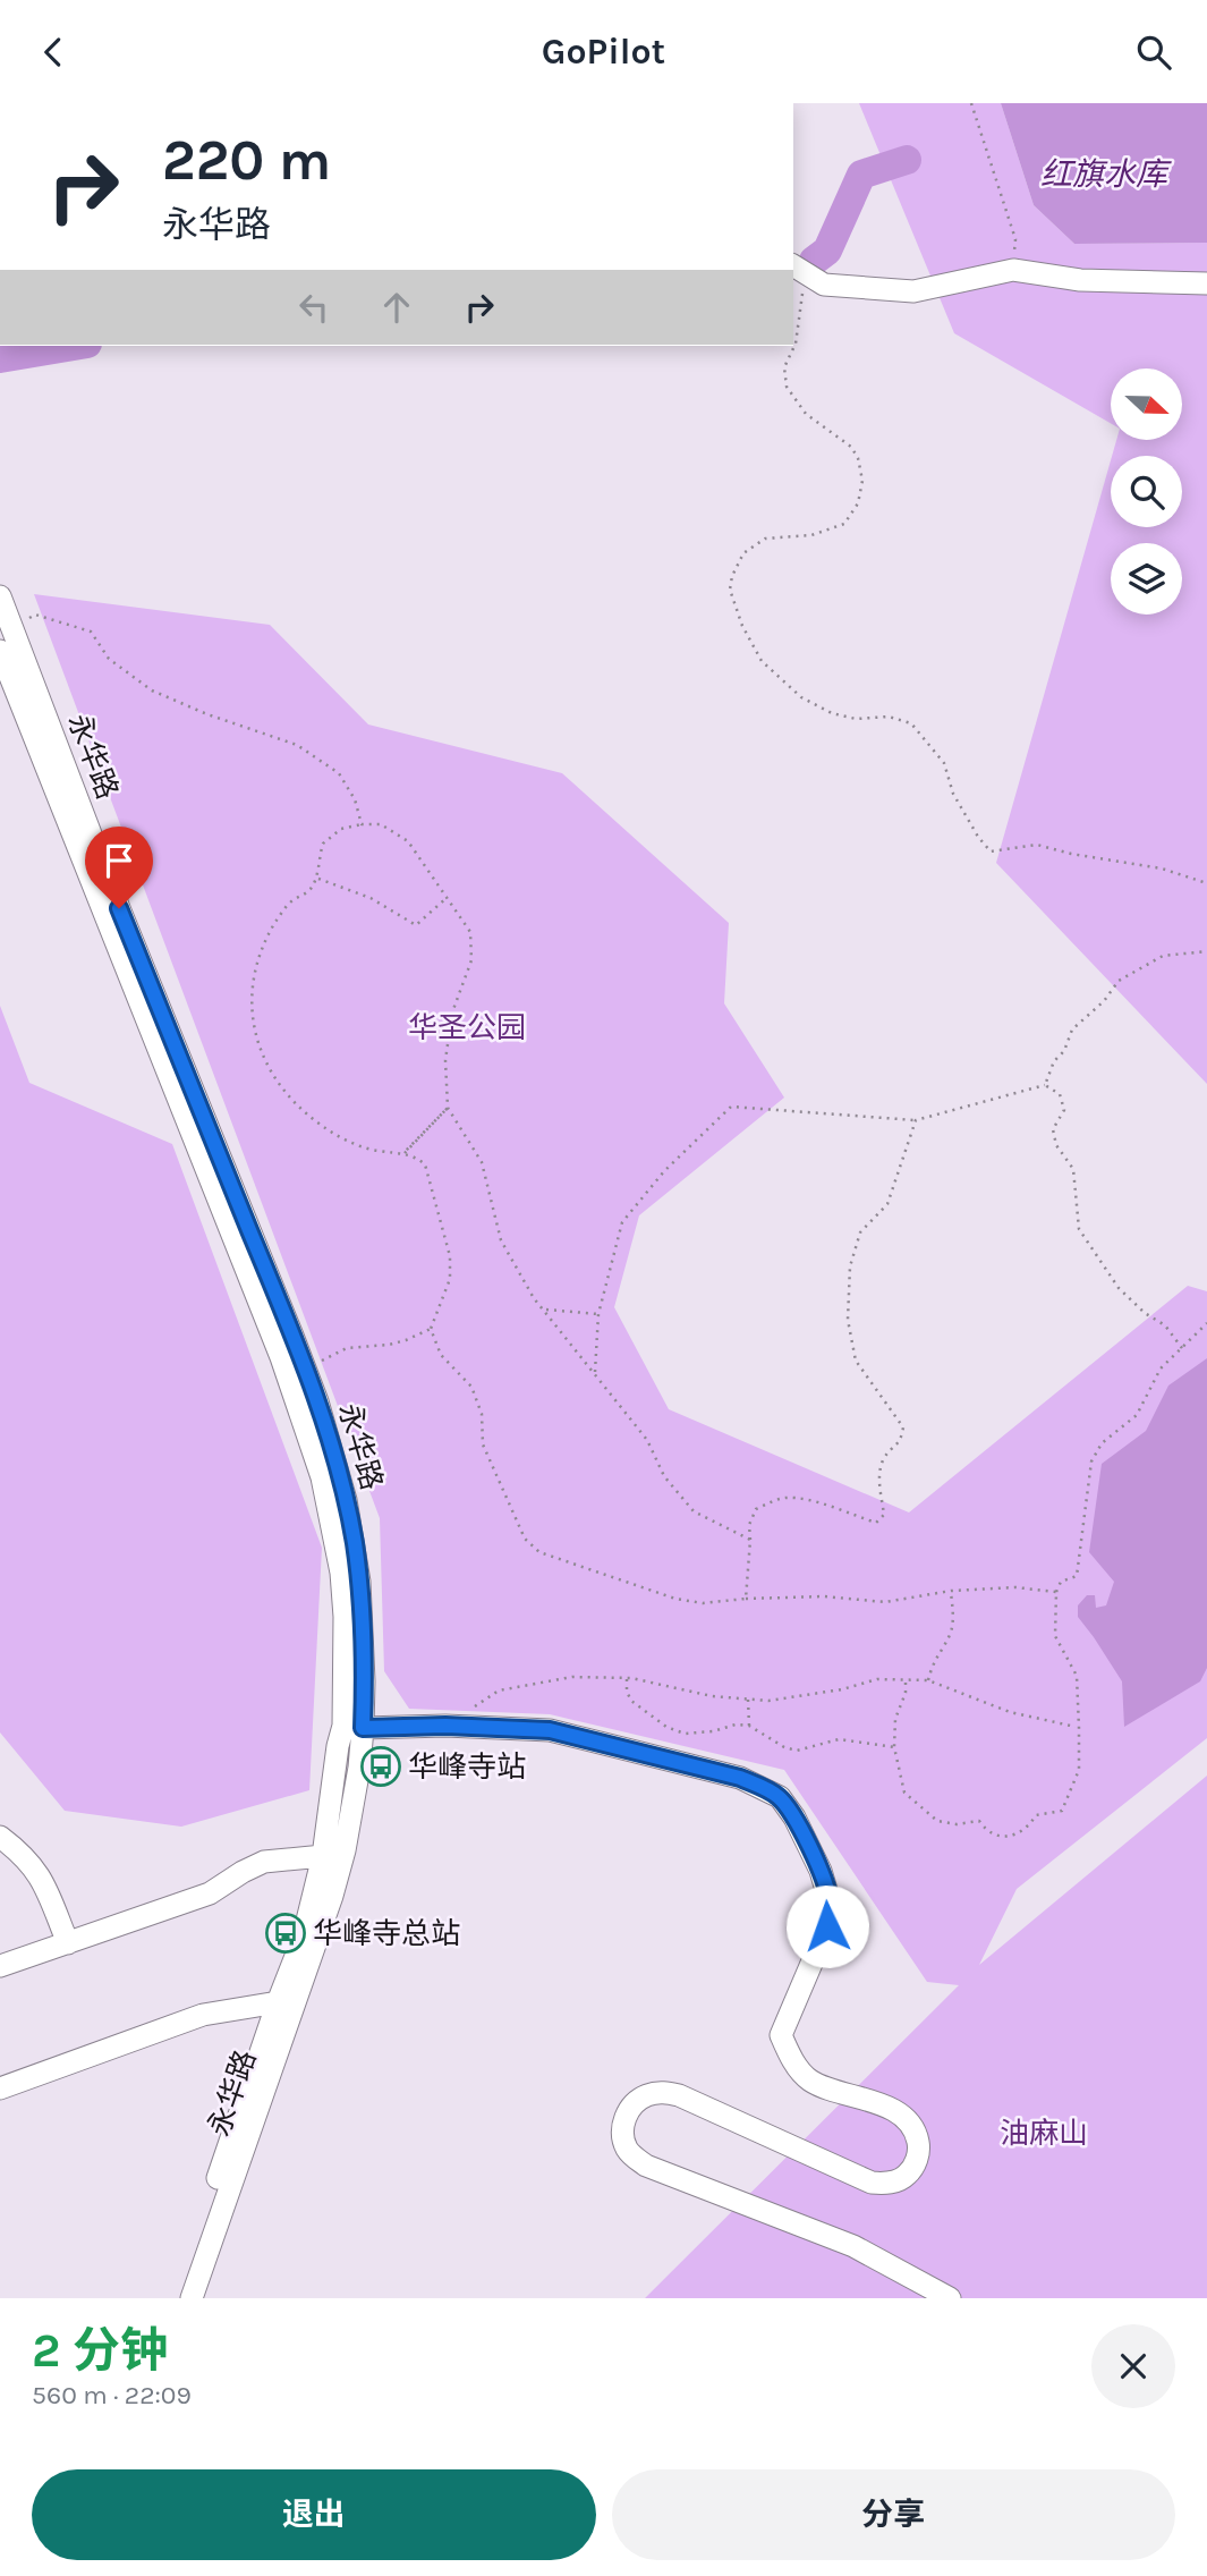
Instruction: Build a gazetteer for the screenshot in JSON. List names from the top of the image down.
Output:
{
  "streets": {
    "street": ["永华路"]
  },
  "water": ["红旗水库"],
  "parks": ["华圣公园", "油麻山"],
  "places": {
    "bus stop": ["华峰寺站", "华峰寺总站"]
  },
  "north": "right",
  "page": {
    "header": "GoPilot",
    "turn": ["220 m", "永华路"],
    "heading": ["2 分钟", "560 m · 22:09"],
    "buttons": ["退出", "分享"]
  }
}
